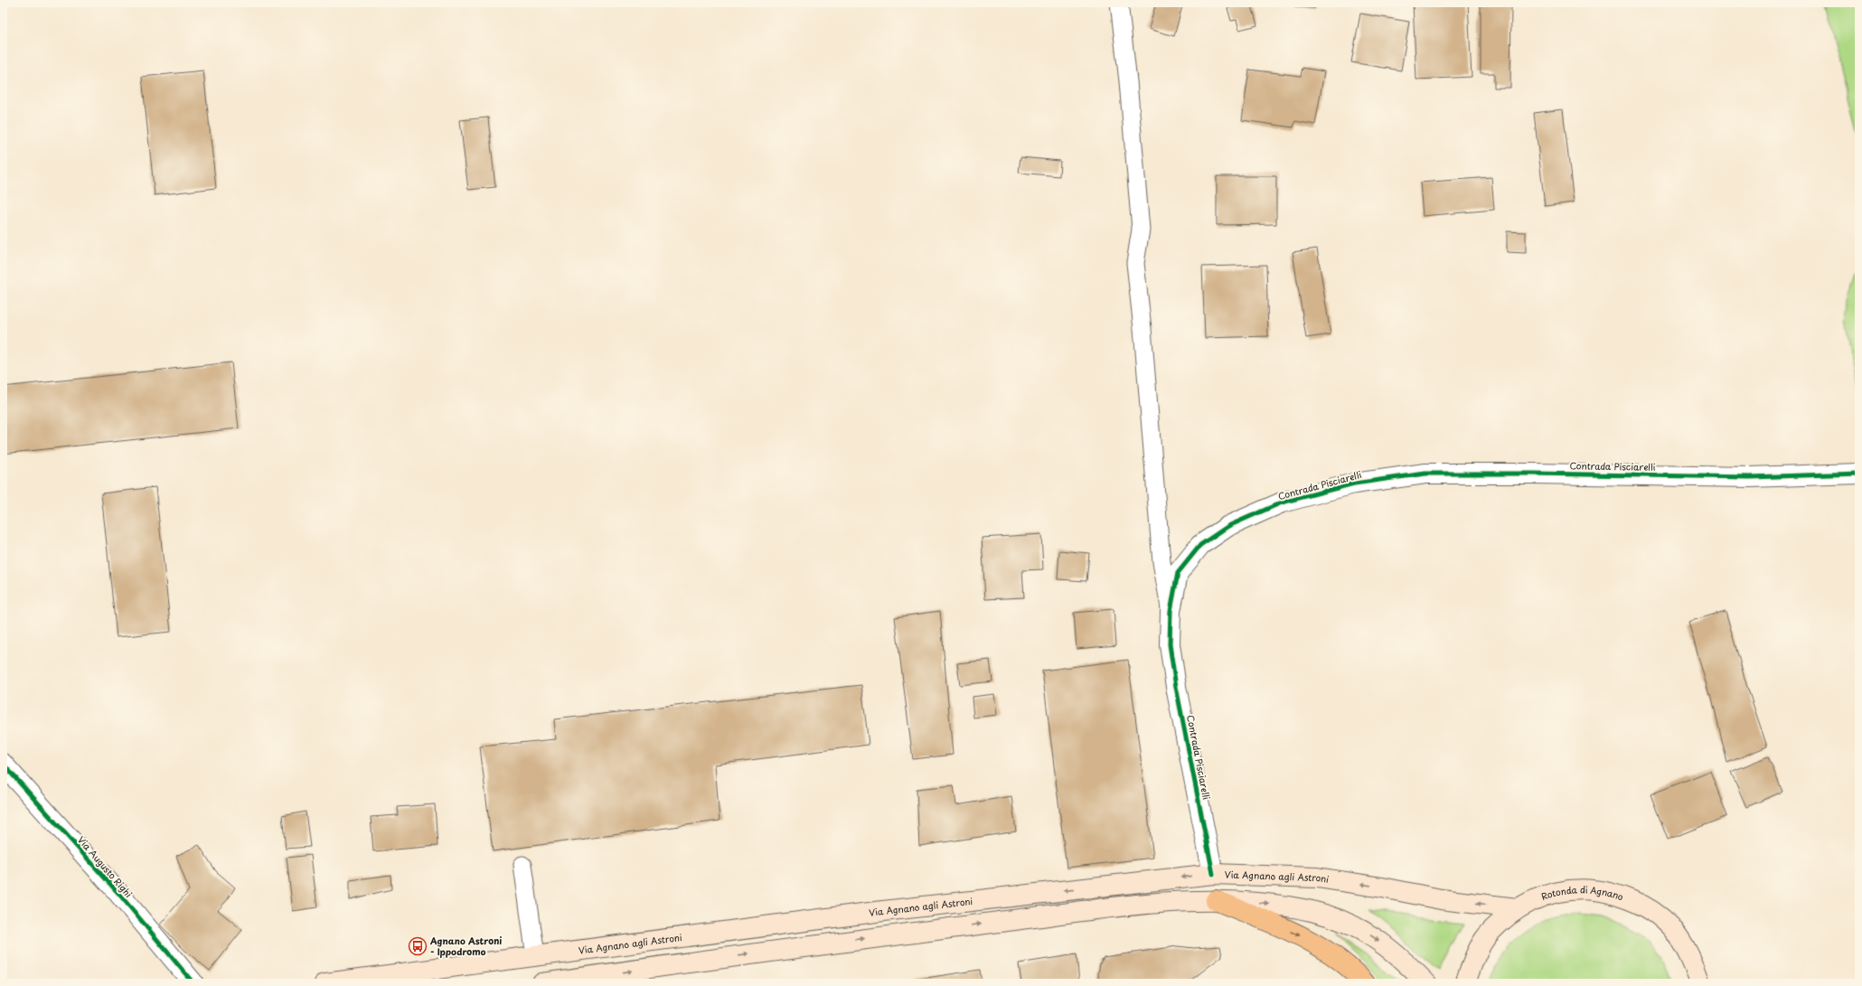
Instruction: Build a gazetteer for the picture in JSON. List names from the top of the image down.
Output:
{
  "streets": {
    "main road": ["Via Agnano agli Astroni", "Rotonda di Agnano"],
    "street": ["Contrada Pisciarelli", "Via Augusto Righi"]
  },
  "crossings": [
    ["Contrada Pisciarelli", "Via Agnano agli Astroni"],
    ["Via Agnano agli Astroni", "Rotonda di Agnano"]
  ],
  "places": {
    "bus stop": ["Agnano Astroni - Ippodromo"]
  }
}
